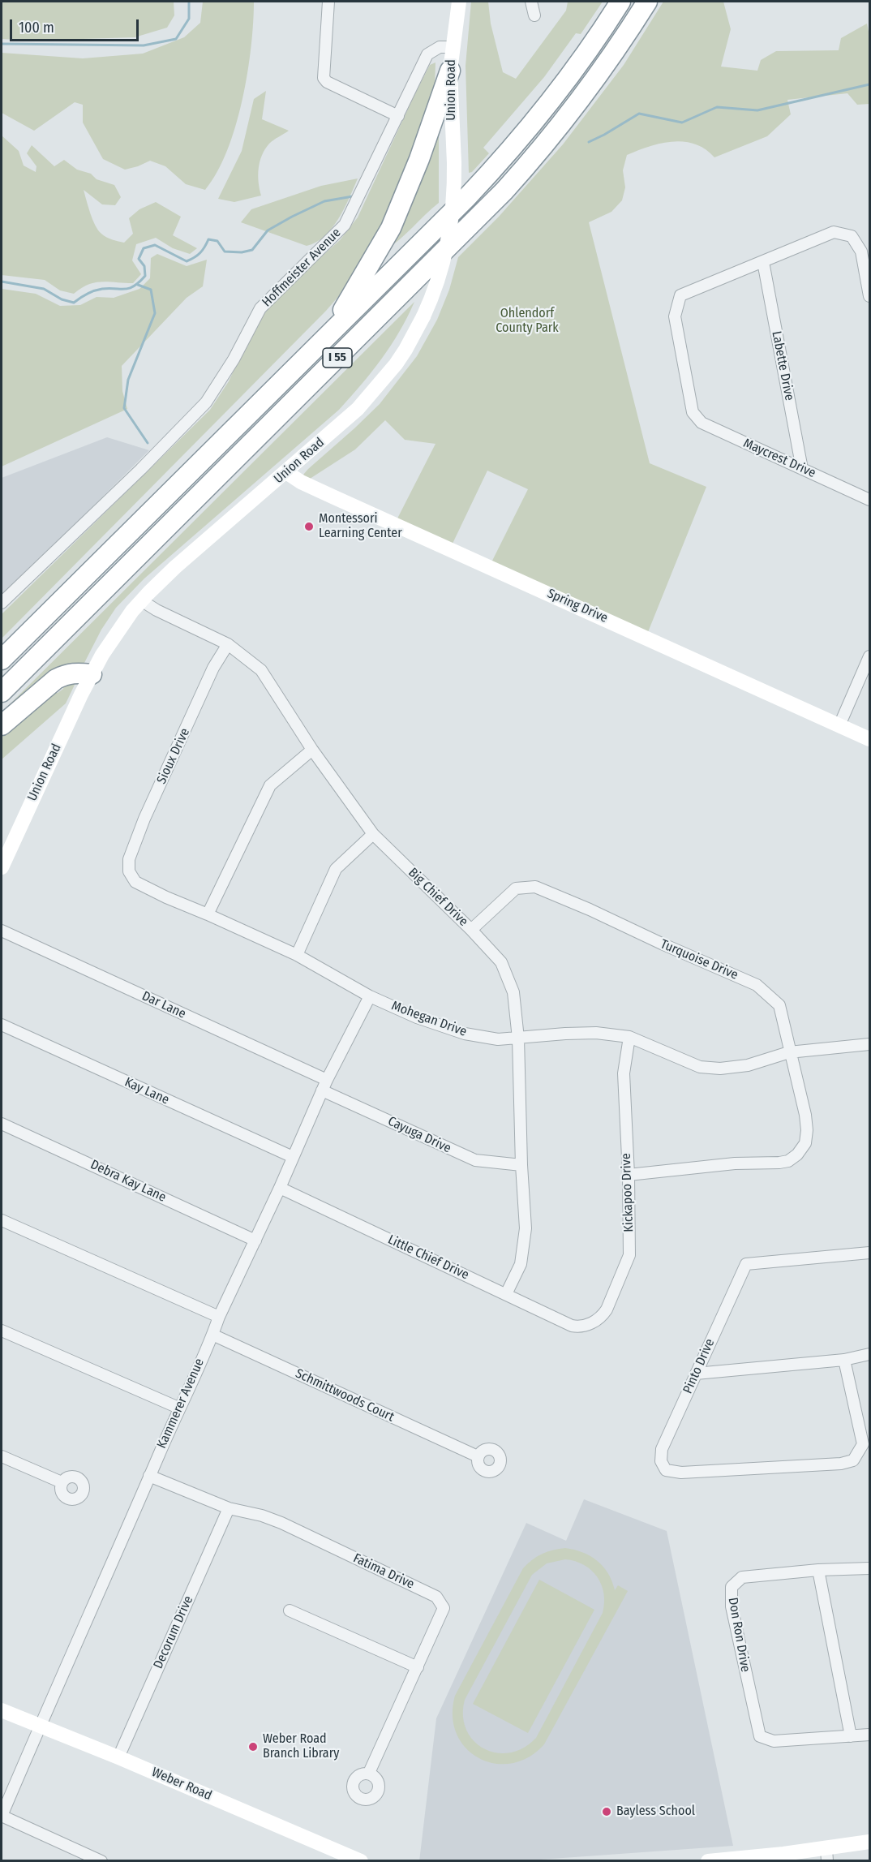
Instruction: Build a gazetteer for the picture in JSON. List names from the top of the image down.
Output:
{
  "streets": {
    "highway": ["I 55"],
    "main road": ["Union Road", "Spring Drive", "Weber Road"],
    "street": [
      "Hoffmeister Avenue",
      "Labette Drive",
      "Maycrest Drive",
      "Sioux Drive",
      "Big Chief Drive",
      "Turquoise Drive",
      "Dar Lane",
      "Mohegan Drive",
      "Kay Lane",
      "Cayuga Drive",
      "Debra Kay Lane",
      "Kickapoo Drive",
      "Little Chief Drive",
      "Pinto Drive",
      "Schmittwoods Court",
      "Kammerer Avenue",
      "Fatima Drive",
      "Decorum Drive",
      "Don Ron Drive"
    ]
  },
  "crossings": [
    ["Union Road", "Hoffmeister Avenue"],
    ["Union Road", "Spring Drive"],
    ["Union Road", "Big Chief Drive"],
    ["Labette Drive", "Maycrest Drive"],
    ["Sioux Drive", "Big Chief Drive"],
    ["Sioux Drive", "Mohegan Drive"],
    ["Big Chief Drive", "Turquoise Drive"],
    ["Big Chief Drive", "Mohegan Drive"],
    ["Big Chief Drive", "Cayuga Drive"],
    ["Big Chief Drive", "Little Chief Drive"],
    ["Turquoise Drive", "Mohegan Drive"],
    ["Turquoise Drive", "Kickapoo Drive"],
    ["Dar Lane", "Kammerer Avenue"],
    ["Mohegan Drive", "Kickapoo Drive"],
    ["Mohegan Drive", "Kammerer Avenue"],
    ["Kay Lane", "Kammerer Avenue"],
    ["Cayuga Drive", "Kammerer Avenue"],
    ["Debra Kay Lane", "Kammerer Avenue"],
    ["Kickapoo Drive", "Little Chief Drive"],
    ["Little Chief Drive", "Kammerer Avenue"],
    ["Schmittwoods Court", "Kammerer Avenue"],
    ["Kammerer Avenue", "Fatima Drive"],
    ["Kammerer Avenue", "Weber Road"],
    ["Fatima Drive", "Decorum Drive"],
    ["Decorum Drive", "Weber Road"]
  ],
  "parks": ["Ohlendorf County Park"],
  "places": ["Montessori Learning Center", "Weber Road Branch Library", "Bayless School"],
  "scale_bar": "100 m"
}
